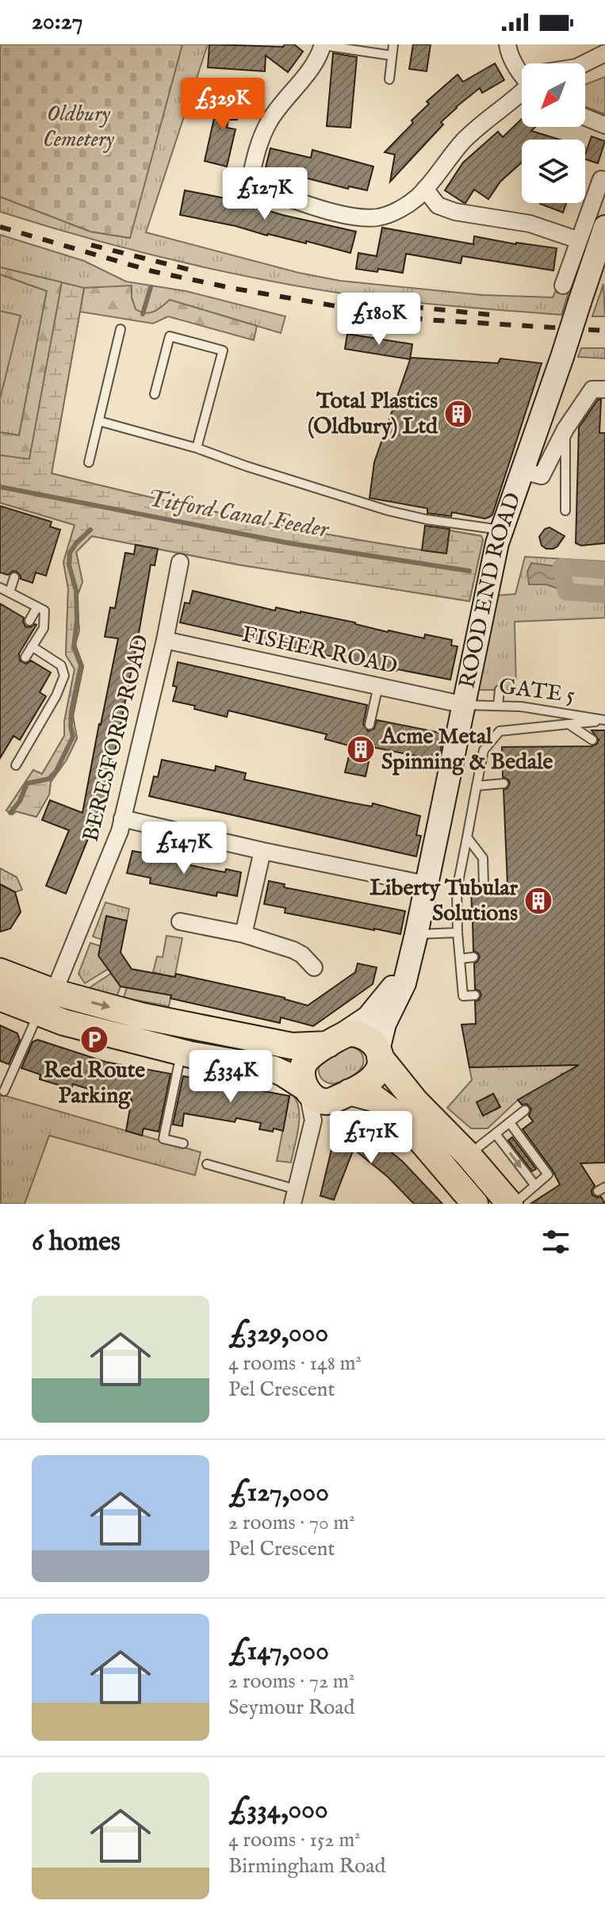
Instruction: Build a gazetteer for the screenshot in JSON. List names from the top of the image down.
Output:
{
  "streets": {
    "street": ["ROOD END ROAD", "FISHER ROAD", "BERESFORD ROAD"],
    "lane": ["GATE 5"]
  },
  "crossings": [
    ["ROOD END ROAD", "FISHER ROAD"],
    ["ROOD END ROAD", "GATE 5"],
    ["FISHER ROAD", "GATE 5"],
    ["FISHER ROAD", "BERESFORD ROAD"]
  ],
  "water": ["Titford Canal Feeder"],
  "parks": ["Oldbury Cemetery"],
  "places": {
    "building": ["Total Plastics (Oldbury) Ltd", "Acme Metal Spinning & Bedale", "Liberty Tubular Solutions"],
    "parking": ["Red Route Parking"]
  },
  "north": "bottom left",
  "page": {
    "status": "20:27",
    "price": [
      "£329K",
      "£127K",
      "£180K",
      "£147K",
      "£334K",
      "£171K"
    ],
    "heading": "6 homes",
    "list": [
      {
        "name": "£329,000",
        "note": "4 rooms · 148 m² · Pel Crescent"
      },
      {
        "name": "£127,000",
        "note": "2 rooms · 70 m² · Pel Crescent"
      },
      {
        "name": "£147,000",
        "note": "2 rooms · 72 m² · Seymour Road"
      },
      {
        "name": "£334,000",
        "note": "4 rooms · 152 m² · Birmingham Road"
      }
    ]
  }
}
